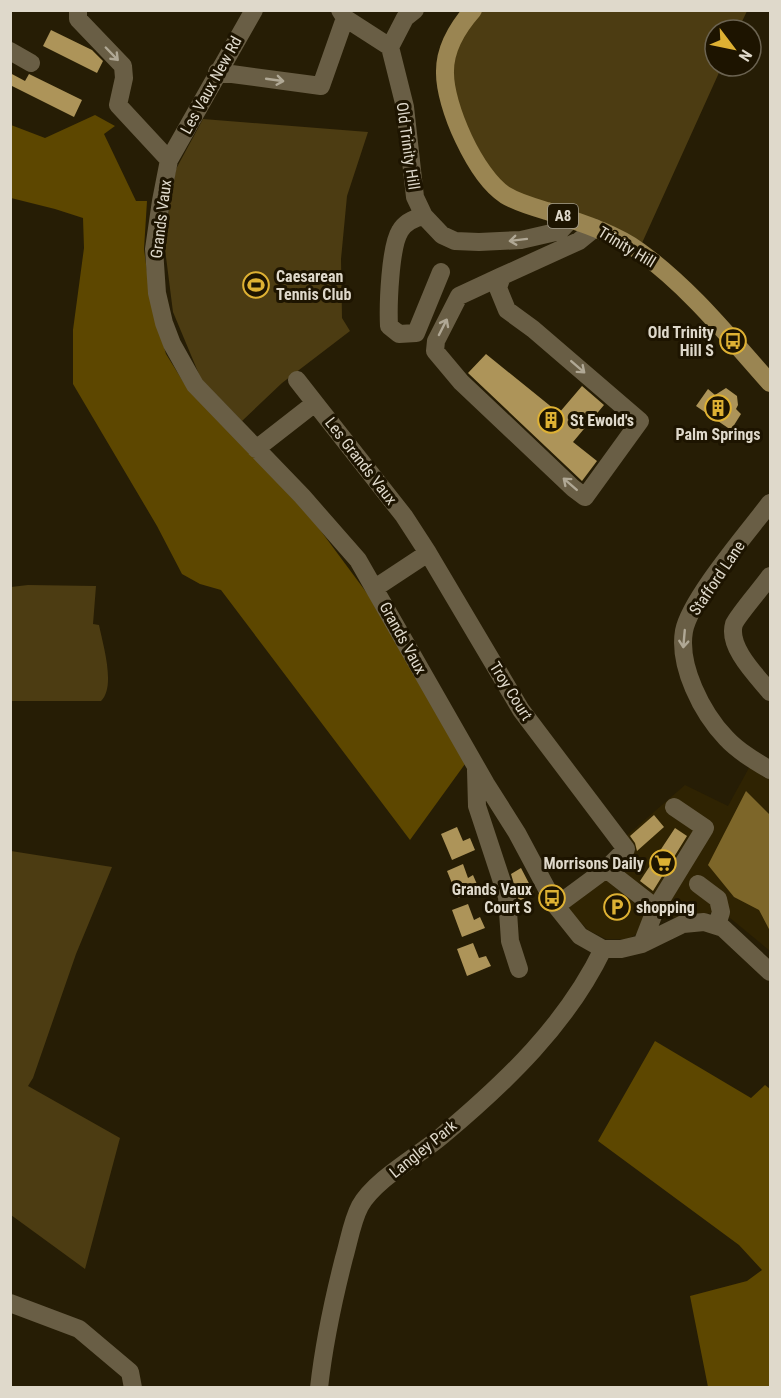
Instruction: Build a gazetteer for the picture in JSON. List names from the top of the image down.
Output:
{
  "streets": {
    "main road": ["A8", "Trinity Hill"],
    "street": [
      "Les Vaux New Rd",
      "Old Trinity Hill",
      "Grands Vaux",
      "Les Grands Vaux",
      "Stafford Lane",
      "Troy Court",
      "Langley Park"
    ]
  },
  "crossings": [
    ["Les Vaux New Rd", "Grands Vaux"],
    ["Old Trinity Hill", "Trinity Hill"],
    ["Grands Vaux", "Les Grands Vaux"],
    ["Grands Vaux", "Langley Park"],
    ["Les Grands Vaux", "Troy Court"]
  ],
  "one_way": ["Old Trinity Hill", "Stafford Lane"],
  "places": {
    "sports": ["Caesarean Tennis Club"],
    "bus stop": ["Old Trinity Hill S", "Grands Vaux Court S"],
    "building": ["Palm Springs", "St Ewold's"],
    "supermarket": ["Morrisons Daily"],
    "parking": ["shopping"]
  },
  "north": "bottom right"
}
